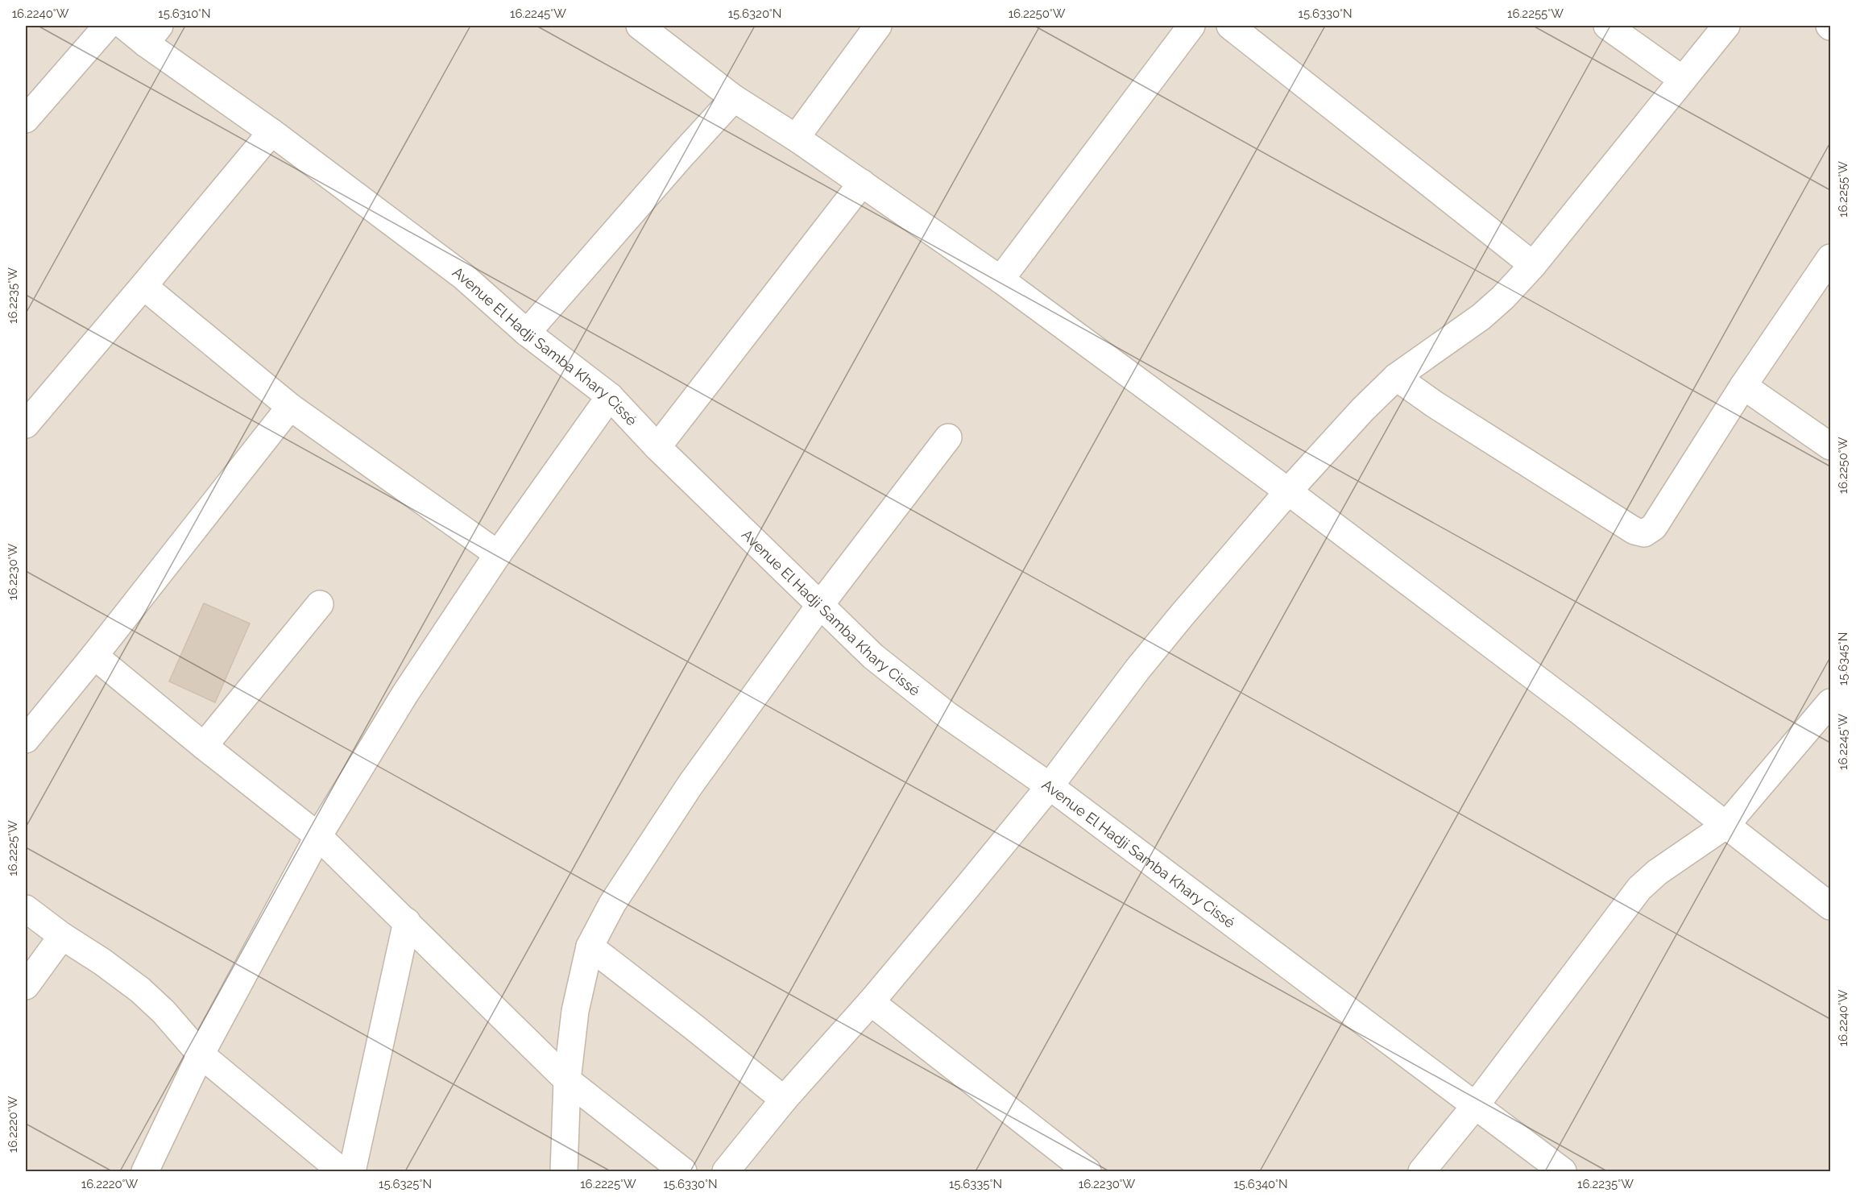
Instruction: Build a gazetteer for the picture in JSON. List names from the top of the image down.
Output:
{
  "streets": {
    "street": ["Avenue El Hadji Samba Khary Cissé"]
  },
  "coordinates": [
    "16.2240°W",
    "15.6310°N",
    "16.2245°W",
    "15.6320°N",
    "16.2250°W",
    "15.6330°N",
    "16.2255°W",
    "16.2235°W",
    "16.2230°W",
    "15.6345°N",
    "16.2225°W",
    "16.2220°W",
    "15.6325°N",
    "15.6335°N",
    "15.6340°N"
  ]
}
